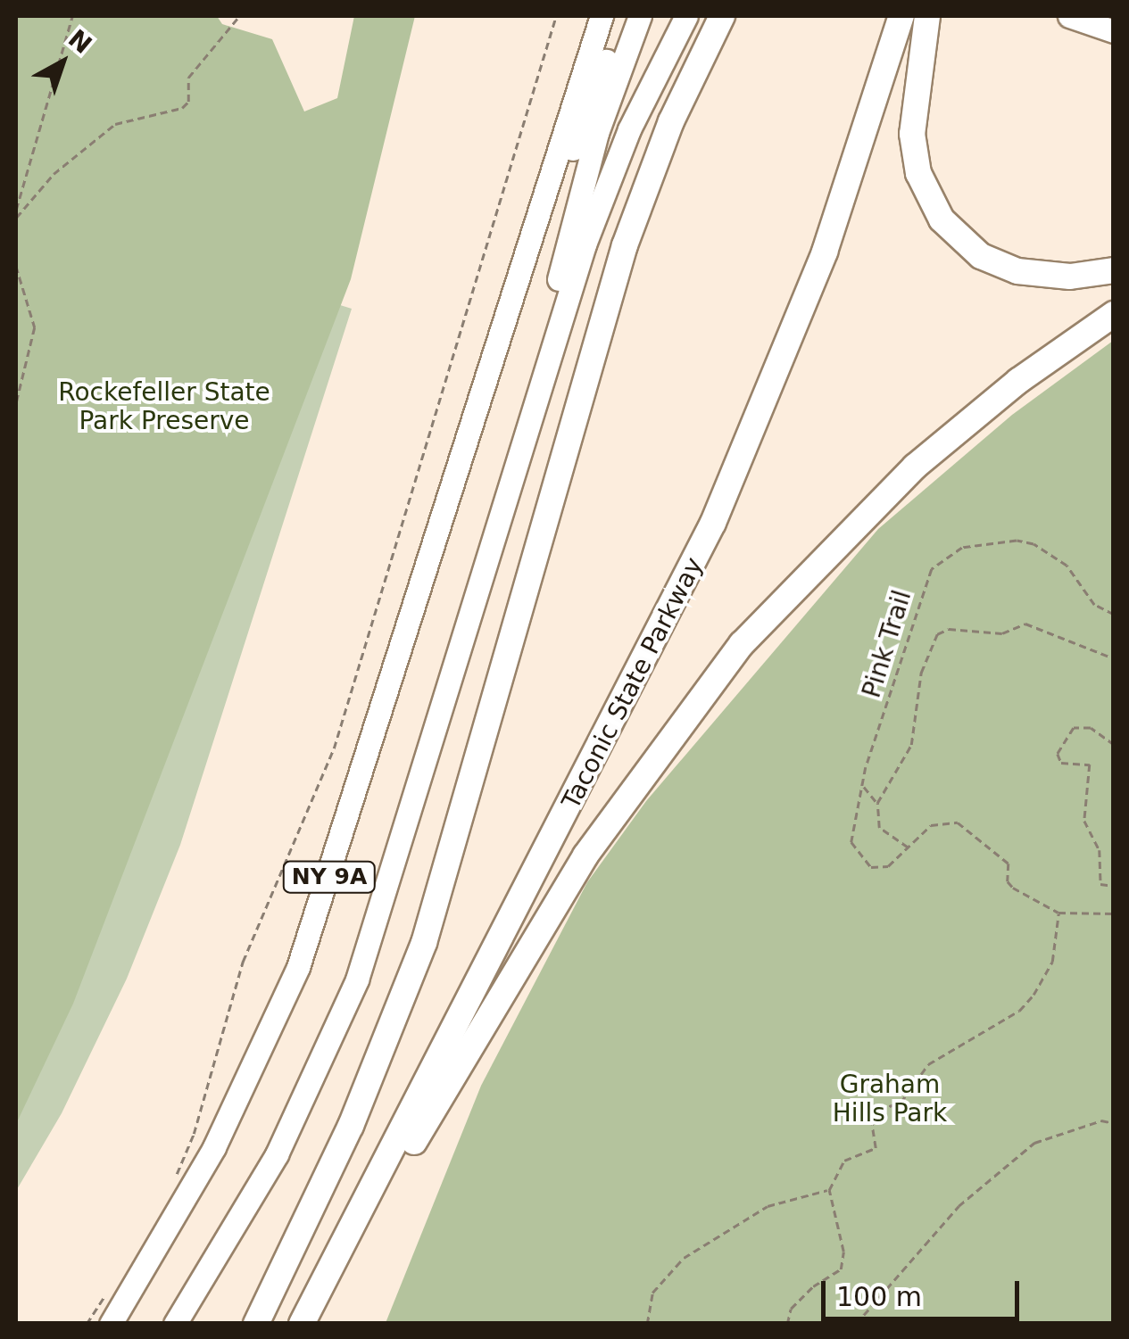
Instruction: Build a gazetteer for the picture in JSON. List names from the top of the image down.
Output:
{
  "streets": {
    "highway": ["Taconic State Parkway"],
    "main road": ["NY 9A"],
    "path": ["Pink Trail"]
  },
  "parks": ["Rockefeller State Park Preserve", "Graham Hills Park"],
  "scale_bar": "100 m",
  "north": "top right"
}
